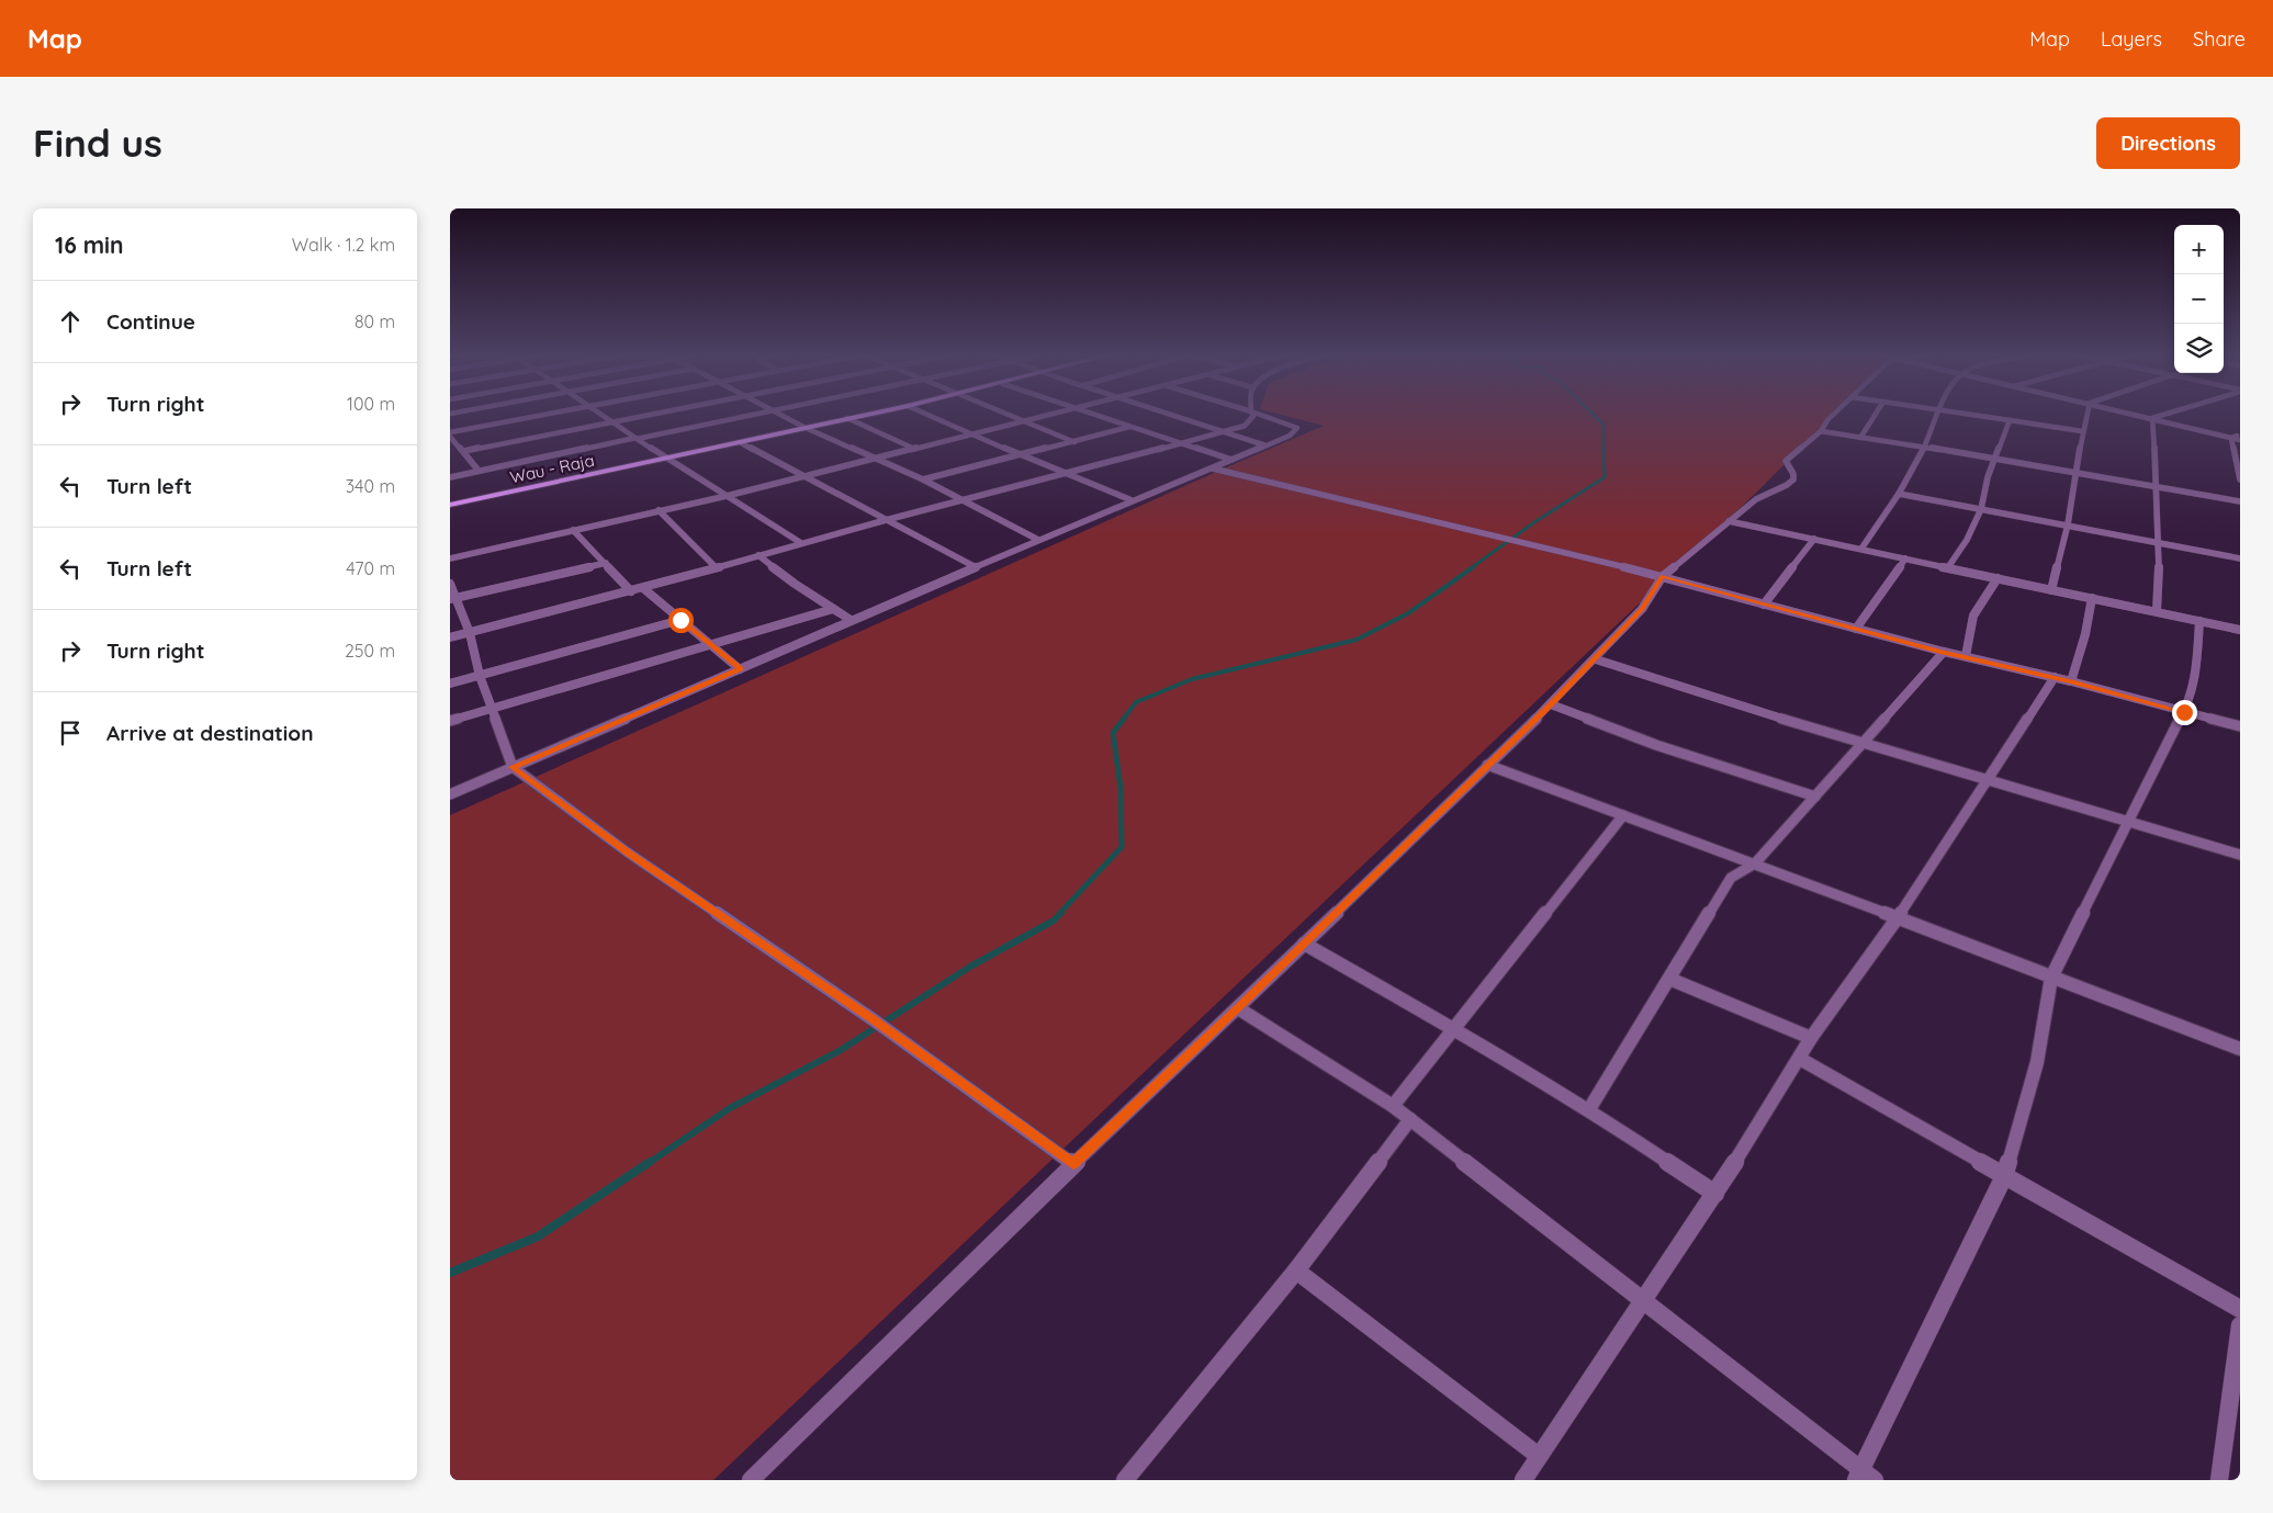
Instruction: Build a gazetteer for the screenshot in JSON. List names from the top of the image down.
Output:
{
  "streets": {
    "main road": ["Wau - Raja"]
  },
  "page": {
    "header": "Map",
    "nav": ["Map", "Layers", "Share"],
    "buttons": "Directions",
    "title": "Find us",
    "heading": ["16 min", "Walk · 1.2 km"],
    "map_buttons": ["+", "−"],
    "list": [
      ["Continue", "80 m"],
      ["Turn right", "100 m"],
      ["Turn left", "340 m"],
      ["Turn left", "470 m"],
      ["Turn right", "250 m"],
      "Arrive at destination"
    ]
  }
}
